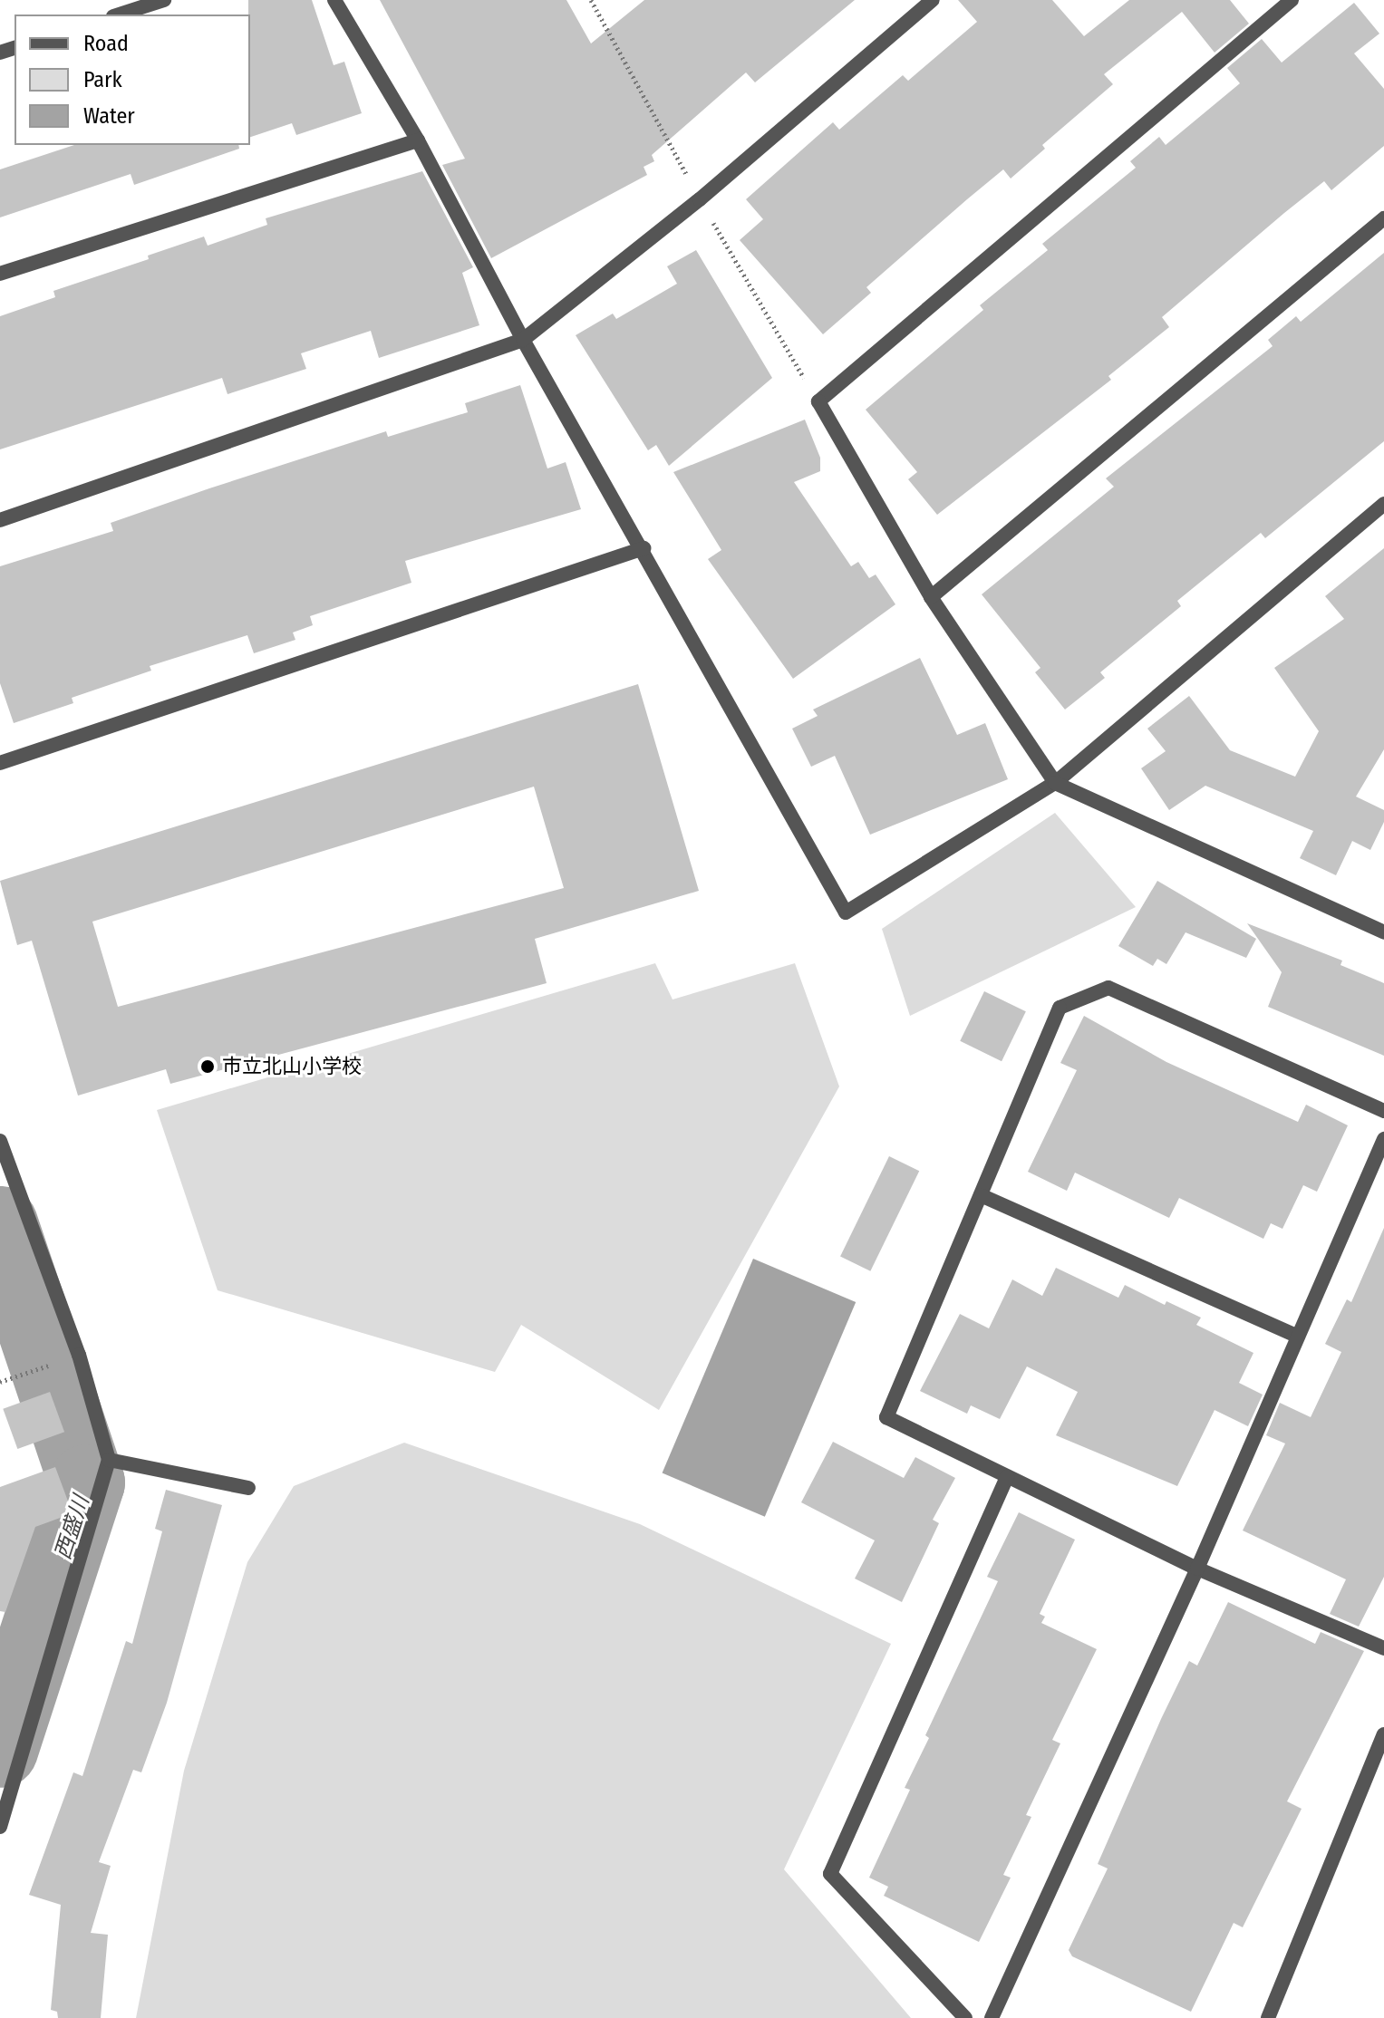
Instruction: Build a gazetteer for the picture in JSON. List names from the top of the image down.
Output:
{
  "water": ["西盛川"],
  "places": ["市立北山小学校"],
  "legend": ["Road", "Park", "Water"]
}
